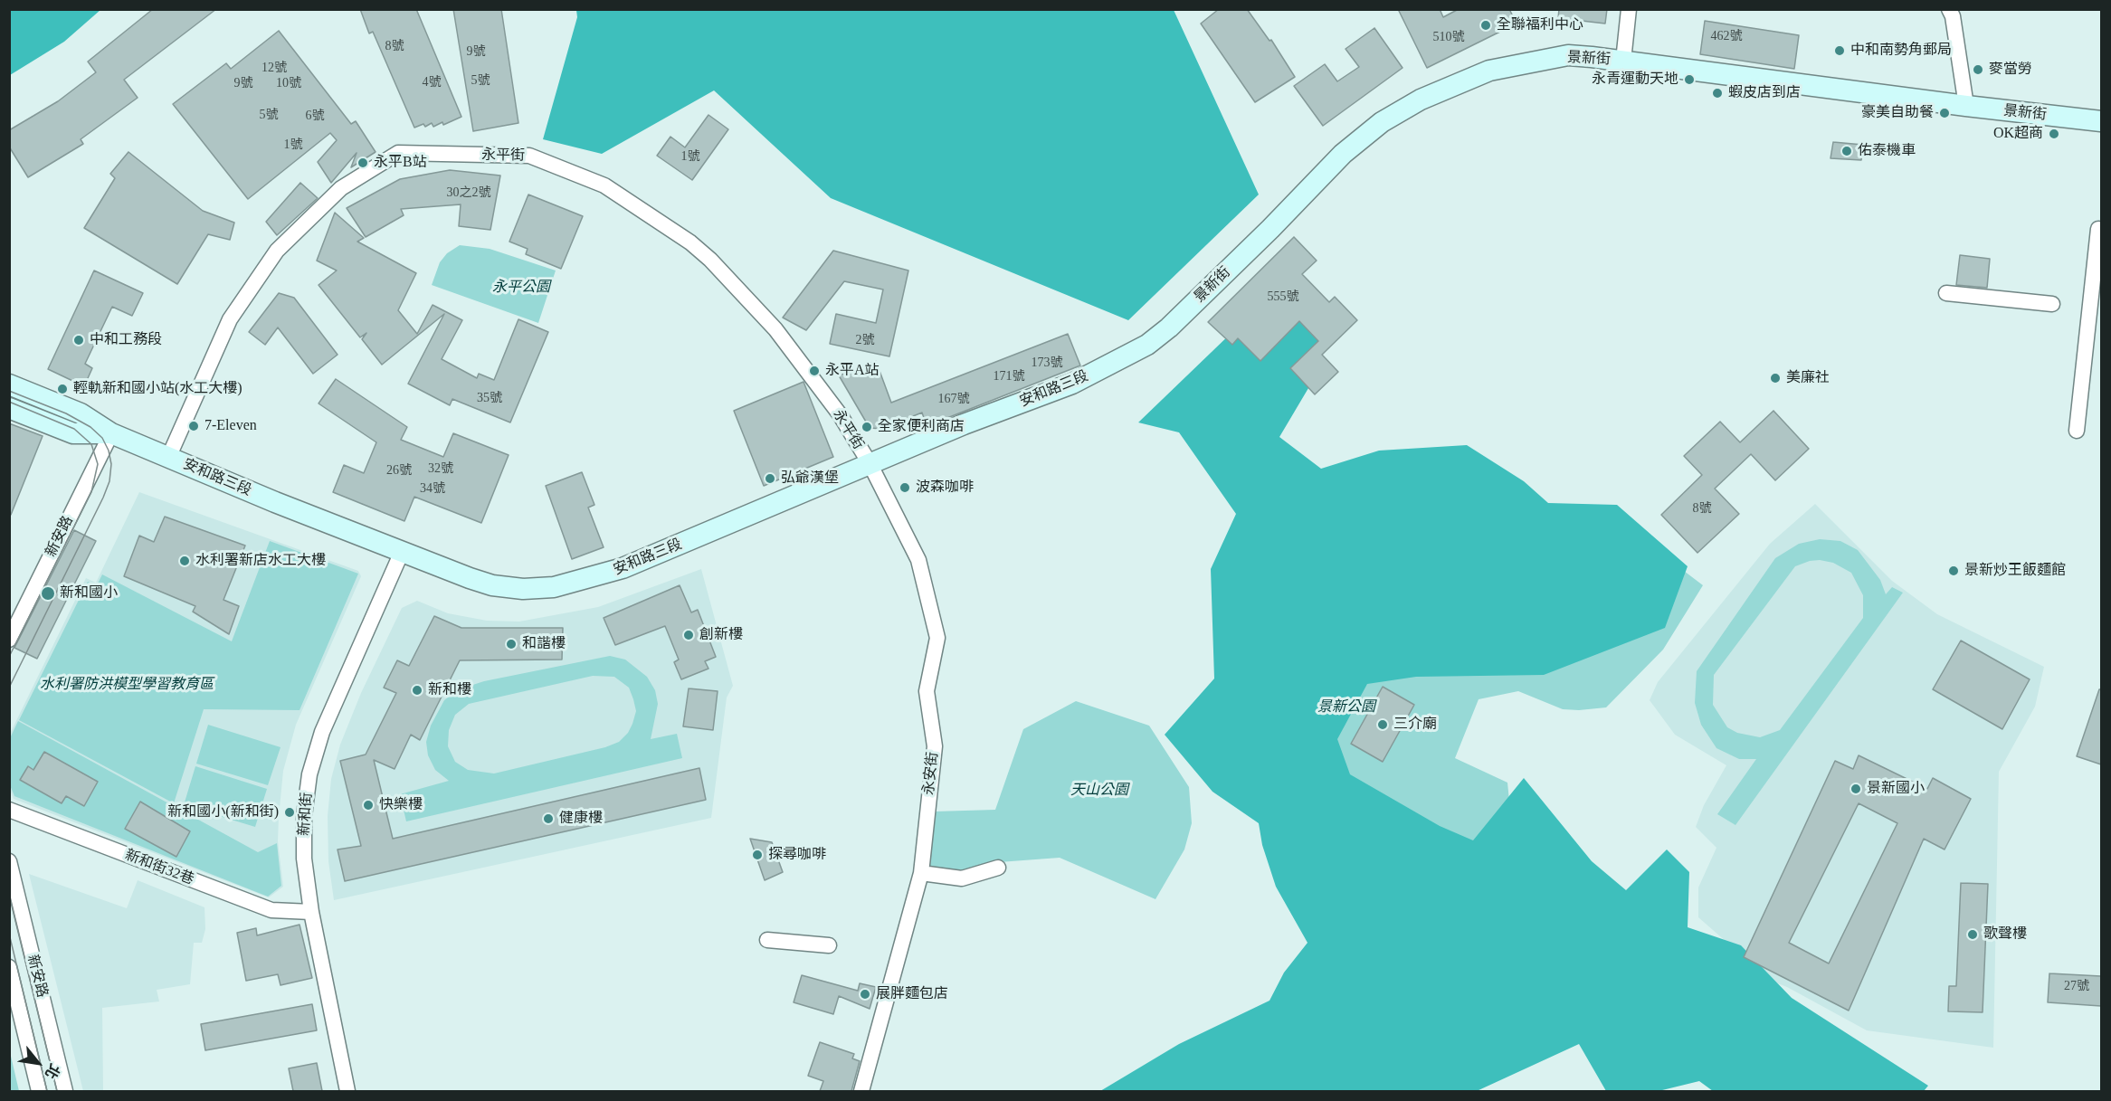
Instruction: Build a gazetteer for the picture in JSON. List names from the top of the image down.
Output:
{
  "streets": {
    "main road": ["景新街", "安和路三段"],
    "street": [
      "永平街",
      "新安路",
      "永安街",
      "新和街",
      "新和街32巷"
    ]
  },
  "crossings": [
    ["景新街", "安和路三段"],
    ["永平街", "安和路三段"],
    ["永平街", "永安街"],
    ["安和路三段", "新安路"],
    ["安和路三段", "永安街"],
    ["安和路三段", "新和街"],
    ["新和街", "新和街32巷"]
  ],
  "parks": [
    "永平公園",
    "水利署防洪模型學習教育區",
    "景新公園",
    "天山公園"
  ],
  "places": [
    "全聯福利中心",
    "中和南勢角郵局",
    "麥當勞",
    "永青運動天地",
    "蝦皮店到店",
    "豪美自助餐",
    "OK超商",
    "佑泰機車",
    "永平B站",
    "中和工務段",
    "永平A站",
    "美廉社",
    "輕軌新和國小站(水工大樓)",
    "7-Eleven",
    "全家便利商店",
    "弘爺漢堡",
    "波森咖啡",
    "水利署新店水工大樓",
    "景新炒王飯麵館",
    "新和國小",
    "創新樓",
    "和諧樓",
    "新和樓",
    "三介廟",
    "景新國小",
    "快樂樓",
    "新和國小(新和街)",
    "健康樓",
    "探尋咖啡",
    "歌聲樓",
    "展胖麵包店"
  ],
  "house_numbers": [
    "462號",
    "510號",
    "8號",
    "9號",
    "12號",
    "5號",
    "4號",
    "9號",
    "10號",
    "5號",
    "6號",
    "1號",
    "1號",
    "30之2號",
    "555號",
    "2號",
    "173號",
    "171號",
    "35號",
    "167號",
    "32號",
    "26號",
    "34號",
    "8號",
    "27號"
  ],
  "north": "bottom right"
}
